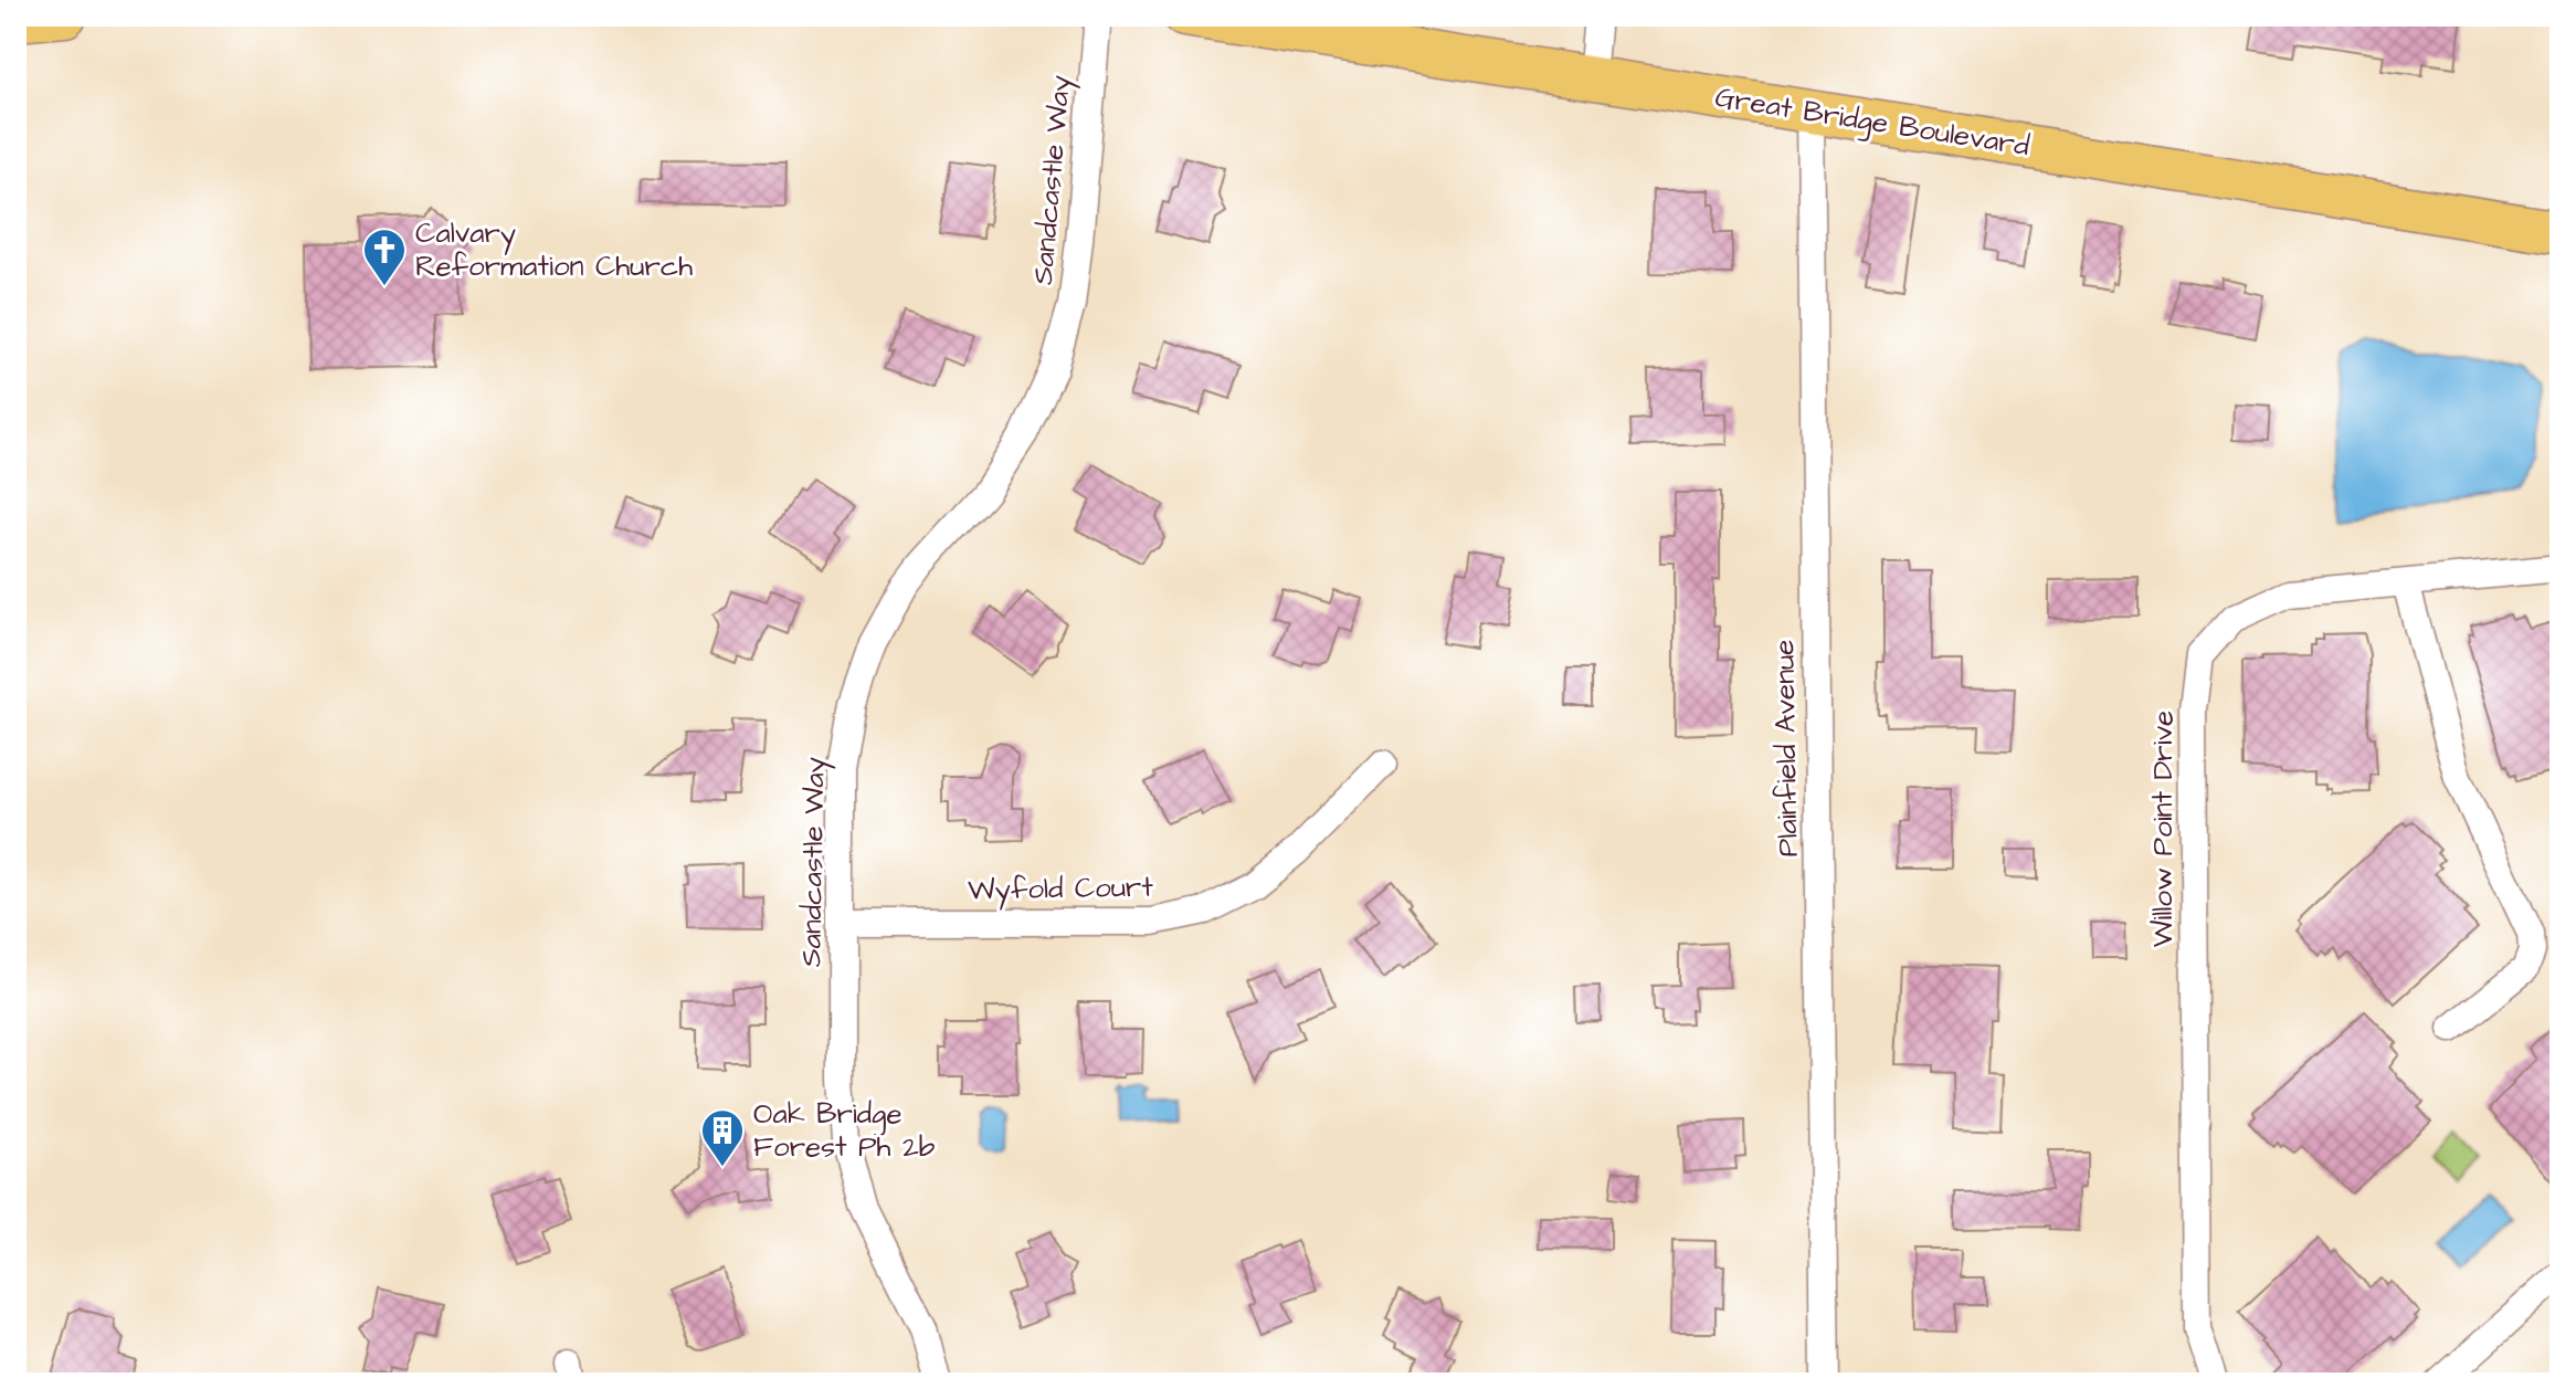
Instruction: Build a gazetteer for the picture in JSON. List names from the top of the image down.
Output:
{
  "streets": {
    "main road": ["Great Bridge Boulevard"],
    "street": [
      "Sandcastle Way",
      "Plainfield Avenue",
      "Willow Point Drive",
      "Wyfold Court"
    ]
  },
  "crossings": [
    ["Great Bridge Boulevard", "Plainfield Avenue"],
    ["Sandcastle Way", "Wyfold Court"]
  ],
  "places": {
    "church": ["Calvary Reformation Church"],
    "building": ["Oak Bridge Forest Ph 2b"]
  }
}
